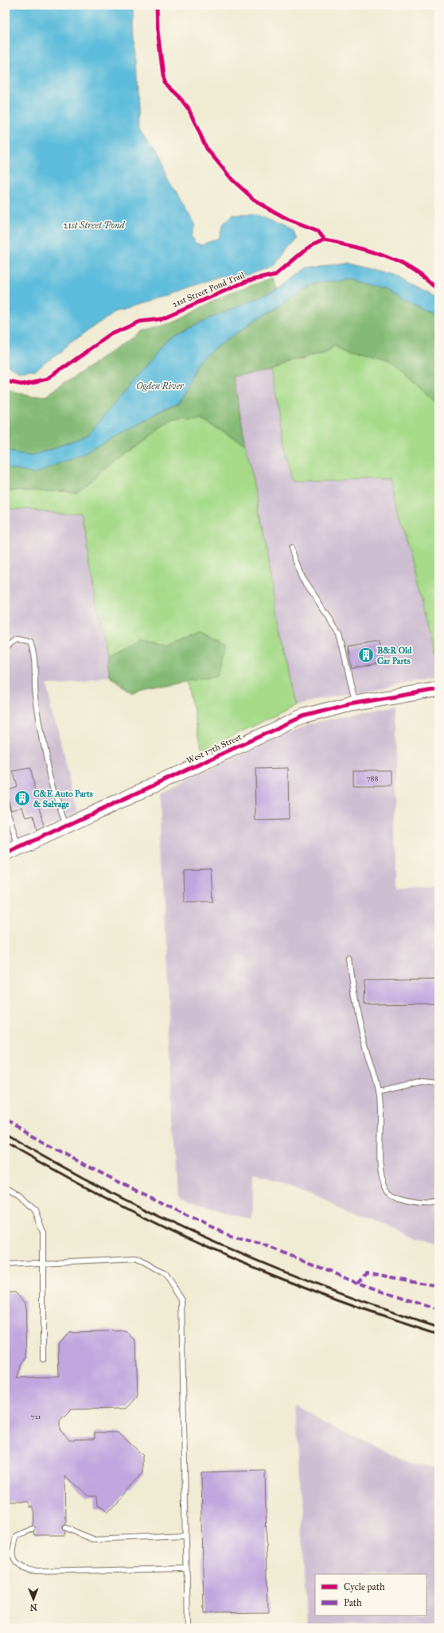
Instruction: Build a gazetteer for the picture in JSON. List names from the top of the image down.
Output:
{
  "streets": {
    "street": ["West 17th Street"],
    "cycle path": ["21st Street Pond Trail"]
  },
  "water": ["21st Street Pond", "Ogden River"],
  "places": {
    "building": ["B&R Old Car Parts", "C&E Auto Parts & Salvage"]
  },
  "house_numbers": ["788", "721"],
  "legend": ["Cycle path", "Path"],
  "north": "bottom"
}
